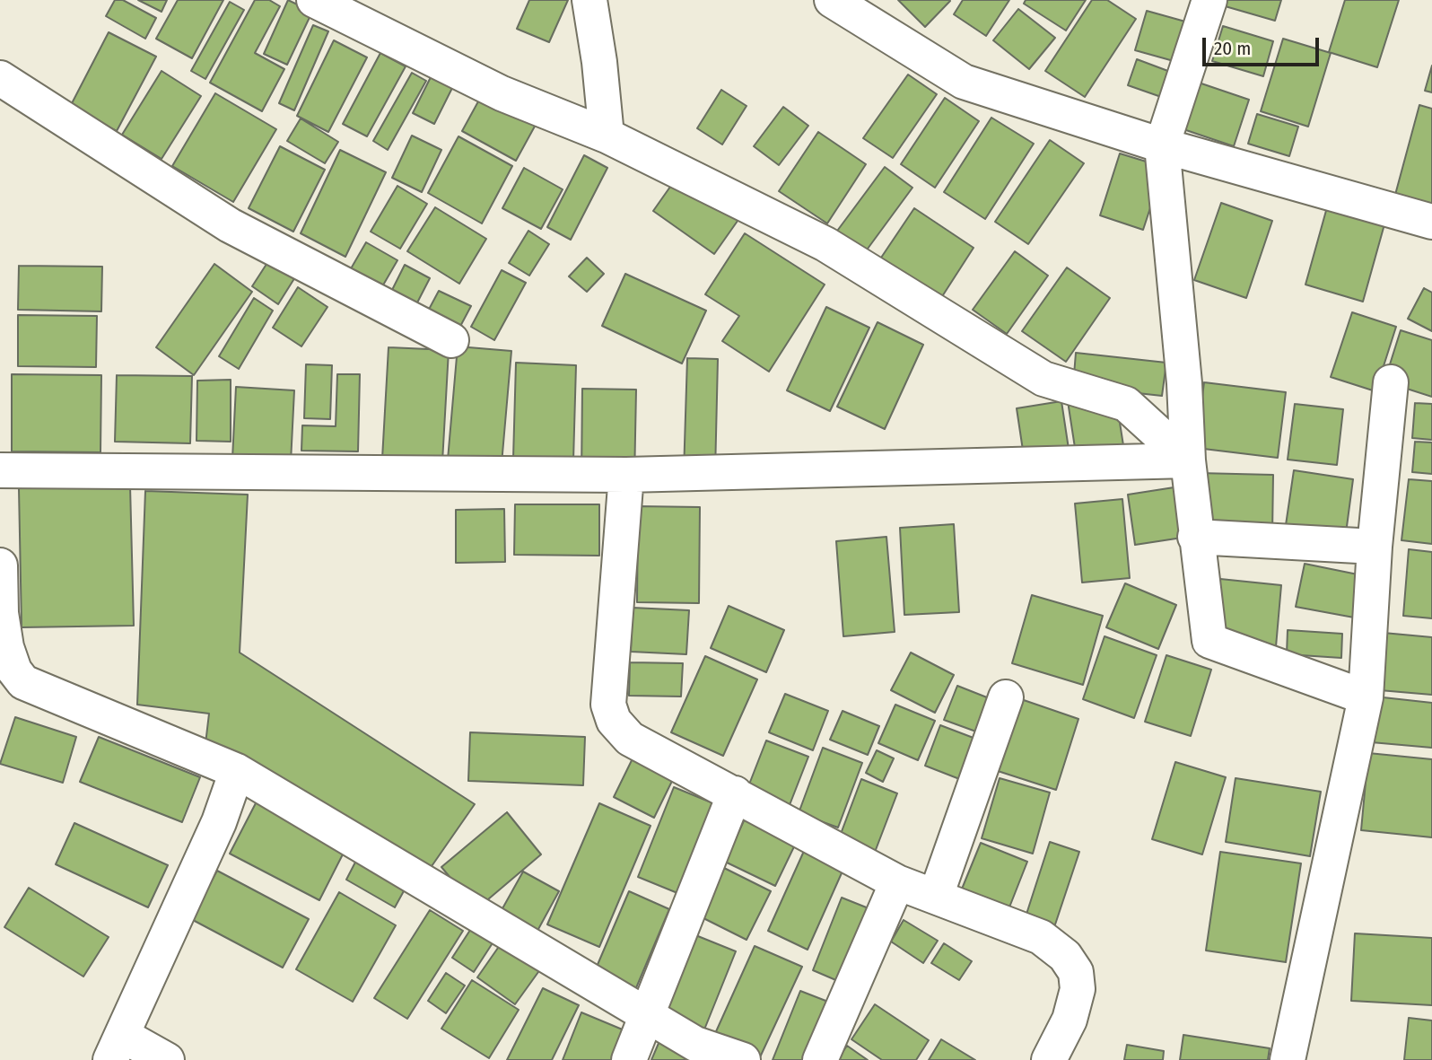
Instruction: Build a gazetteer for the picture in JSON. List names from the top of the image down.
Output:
{
  "scale_bar": "20 m"
}
